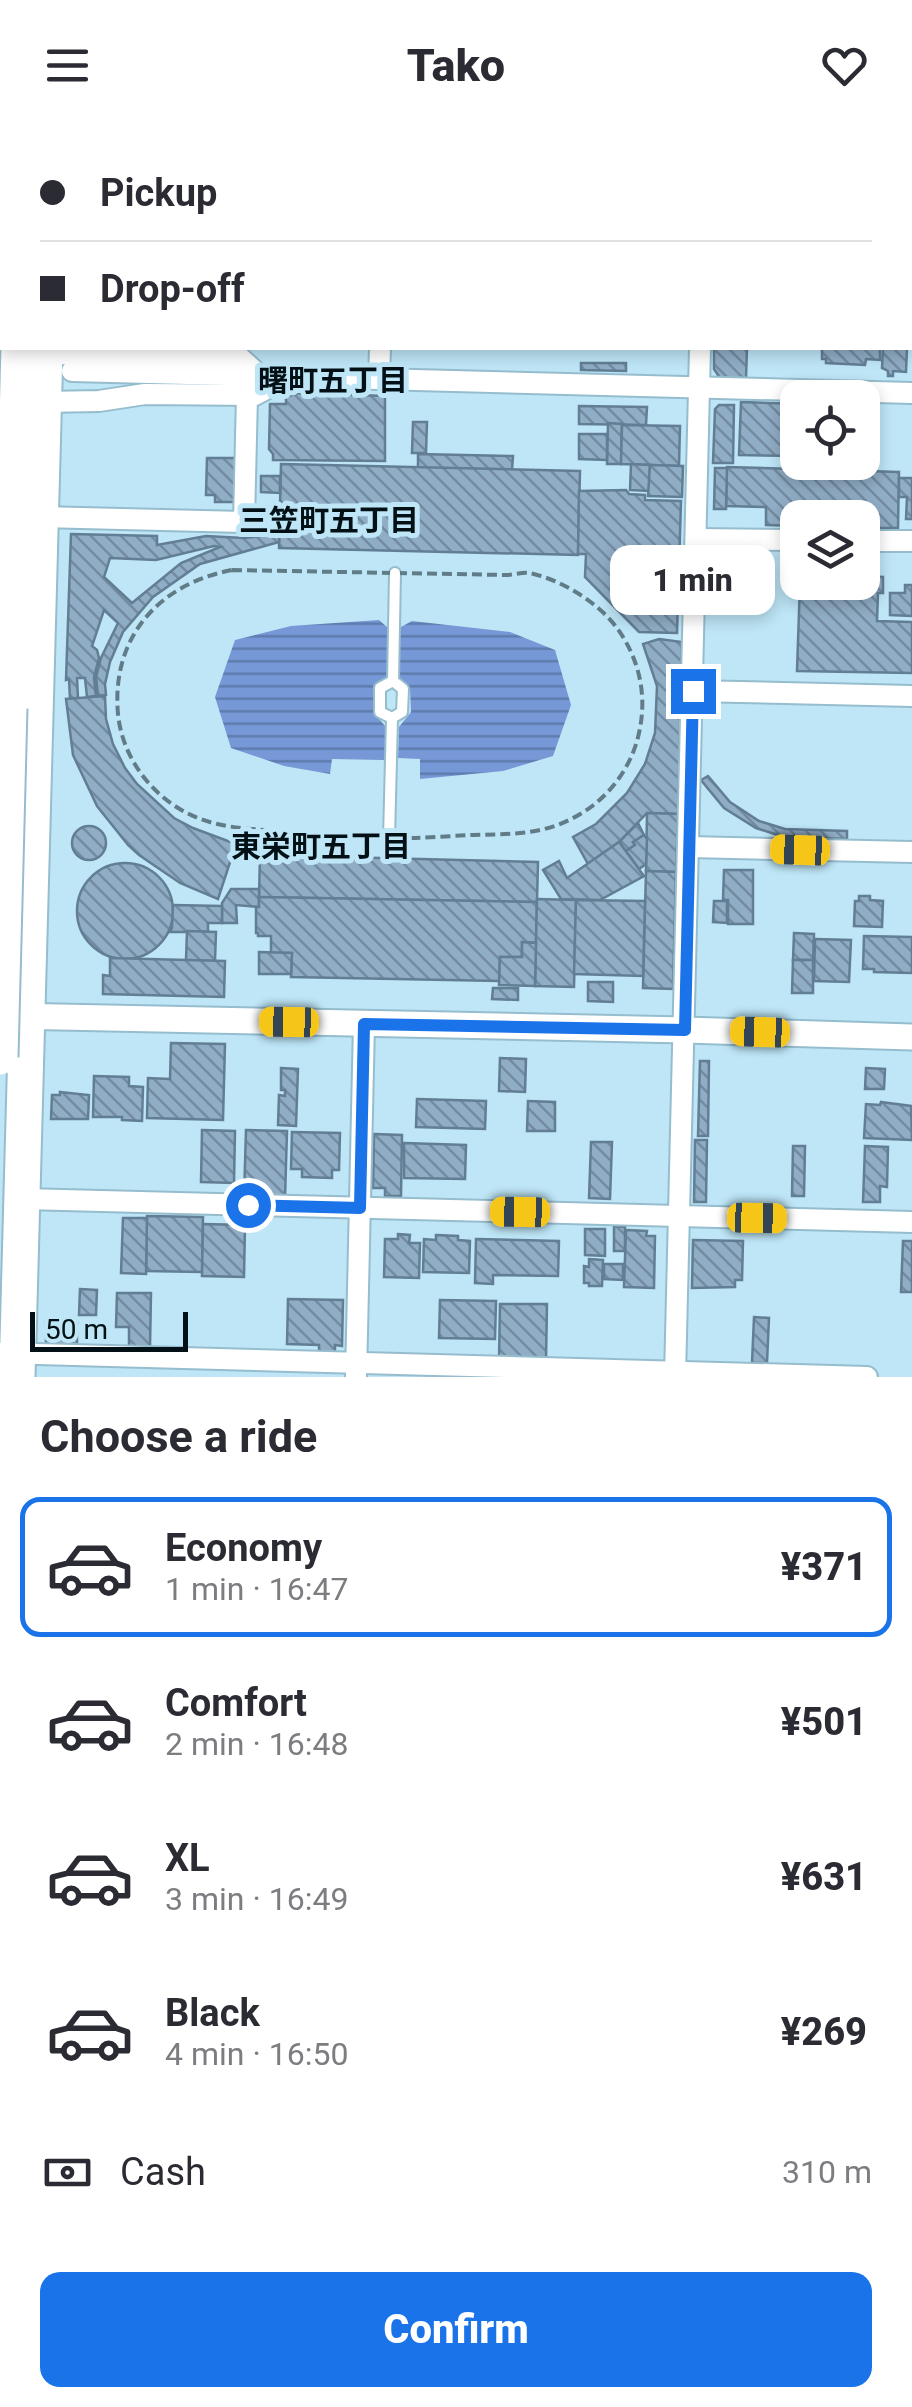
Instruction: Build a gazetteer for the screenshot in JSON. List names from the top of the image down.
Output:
{
  "districts": ["曙町五丁目", "三笠町五丁目", "東栄町五丁目"],
  "scale_bar": "50 m",
  "page": {
    "header": "Tako",
    "banner": ["Pickup", "Drop-off"],
    "bubble": "1 min",
    "scale": "50 m",
    "heading": "Choose a ride",
    "list": [
      {
        "name": "Economy",
        "note": "1 min · 16:47",
        "value": "¥371"
      },
      {
        "name": "Comfort",
        "note": "2 min · 16:48",
        "value": "¥501"
      },
      {
        "name": "XL",
        "note": "3 min · 16:49",
        "value": "¥631"
      },
      {
        "name": "Black",
        "note": "4 min · 16:50",
        "value": "¥269"
      }
    ],
    "pay": ["Cash", "310 m"],
    "buttons": "Confirm"
  }
}
